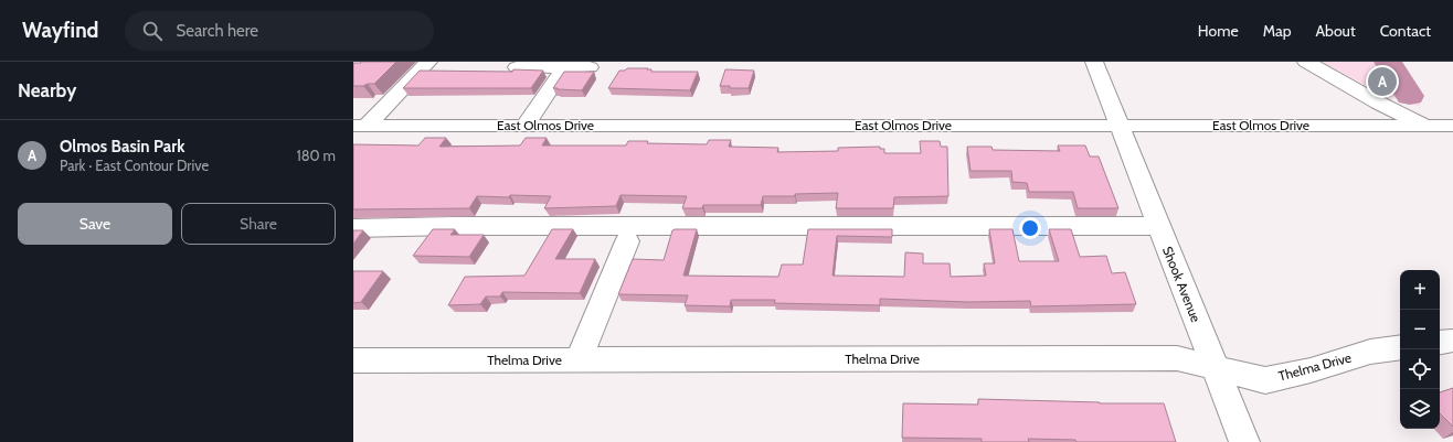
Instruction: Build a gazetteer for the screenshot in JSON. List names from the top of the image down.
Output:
{
  "streets": {
    "street": ["East Olmos Drive", "Shook Avenue", "Thelma Drive"]
  },
  "crossings": [
    ["East Olmos Drive", "Shook Avenue"],
    ["Shook Avenue", "Thelma Drive"]
  ],
  "page": {
    "header": "Wayfind",
    "search": "Search here",
    "nav": [
      "Home",
      "Map",
      "About",
      "Contact"
    ],
    "heading": "Nearby",
    "pins": "A",
    "list": [
      {
        "mark": "A",
        "name": "Olmos Basin Park",
        "note": "Park · East Contour Drive",
        "value": "180 m"
      }
    ],
    "buttons": ["Save", "Share"],
    "map_buttons": ["+", "−"]
  }
}
